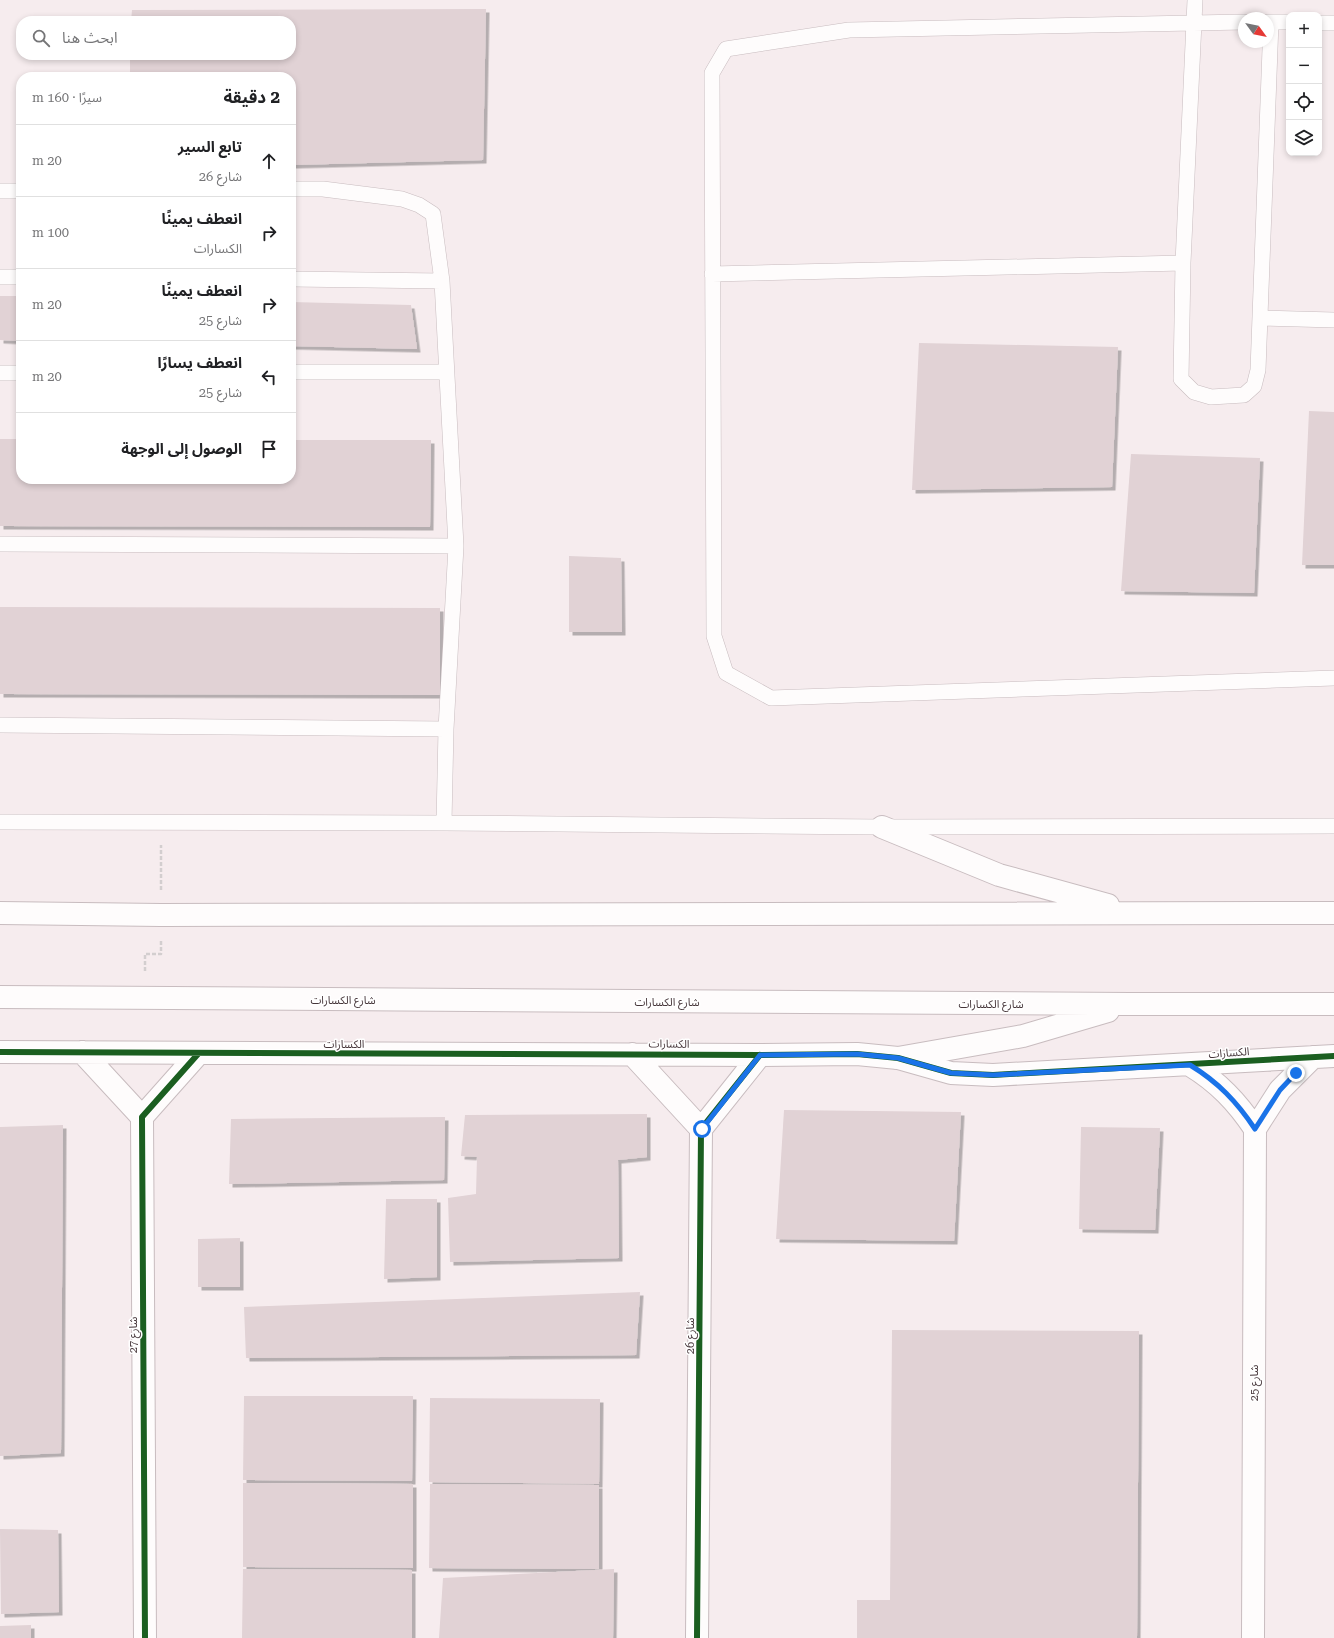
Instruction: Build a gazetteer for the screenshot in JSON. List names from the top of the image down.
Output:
{
  "streets": {
    "street": [
      "شارع الكسارات",
      "الكسارات",
      "شارع 27",
      "شارع 26",
      "شارع 25"
    ]
  },
  "north": "bottom right",
  "page": {
    "map_buttons": ["+", "−"],
    "search": "ابحث هنا",
    "heading": ["2 دقيقة", "سيرًا · 160 m"],
    "list": [
      ["تابع السير", "شارع 26", "20 m"],
      ["انعطف يمينًا", "الكسارات", "100 m"],
      ["انعطف يمينًا", "شارع 25", "20 m"],
      ["انعطف يسارًا", "شارع 25", "20 m"],
      "الوصول إلى الوجهة"
    ]
  }
}
